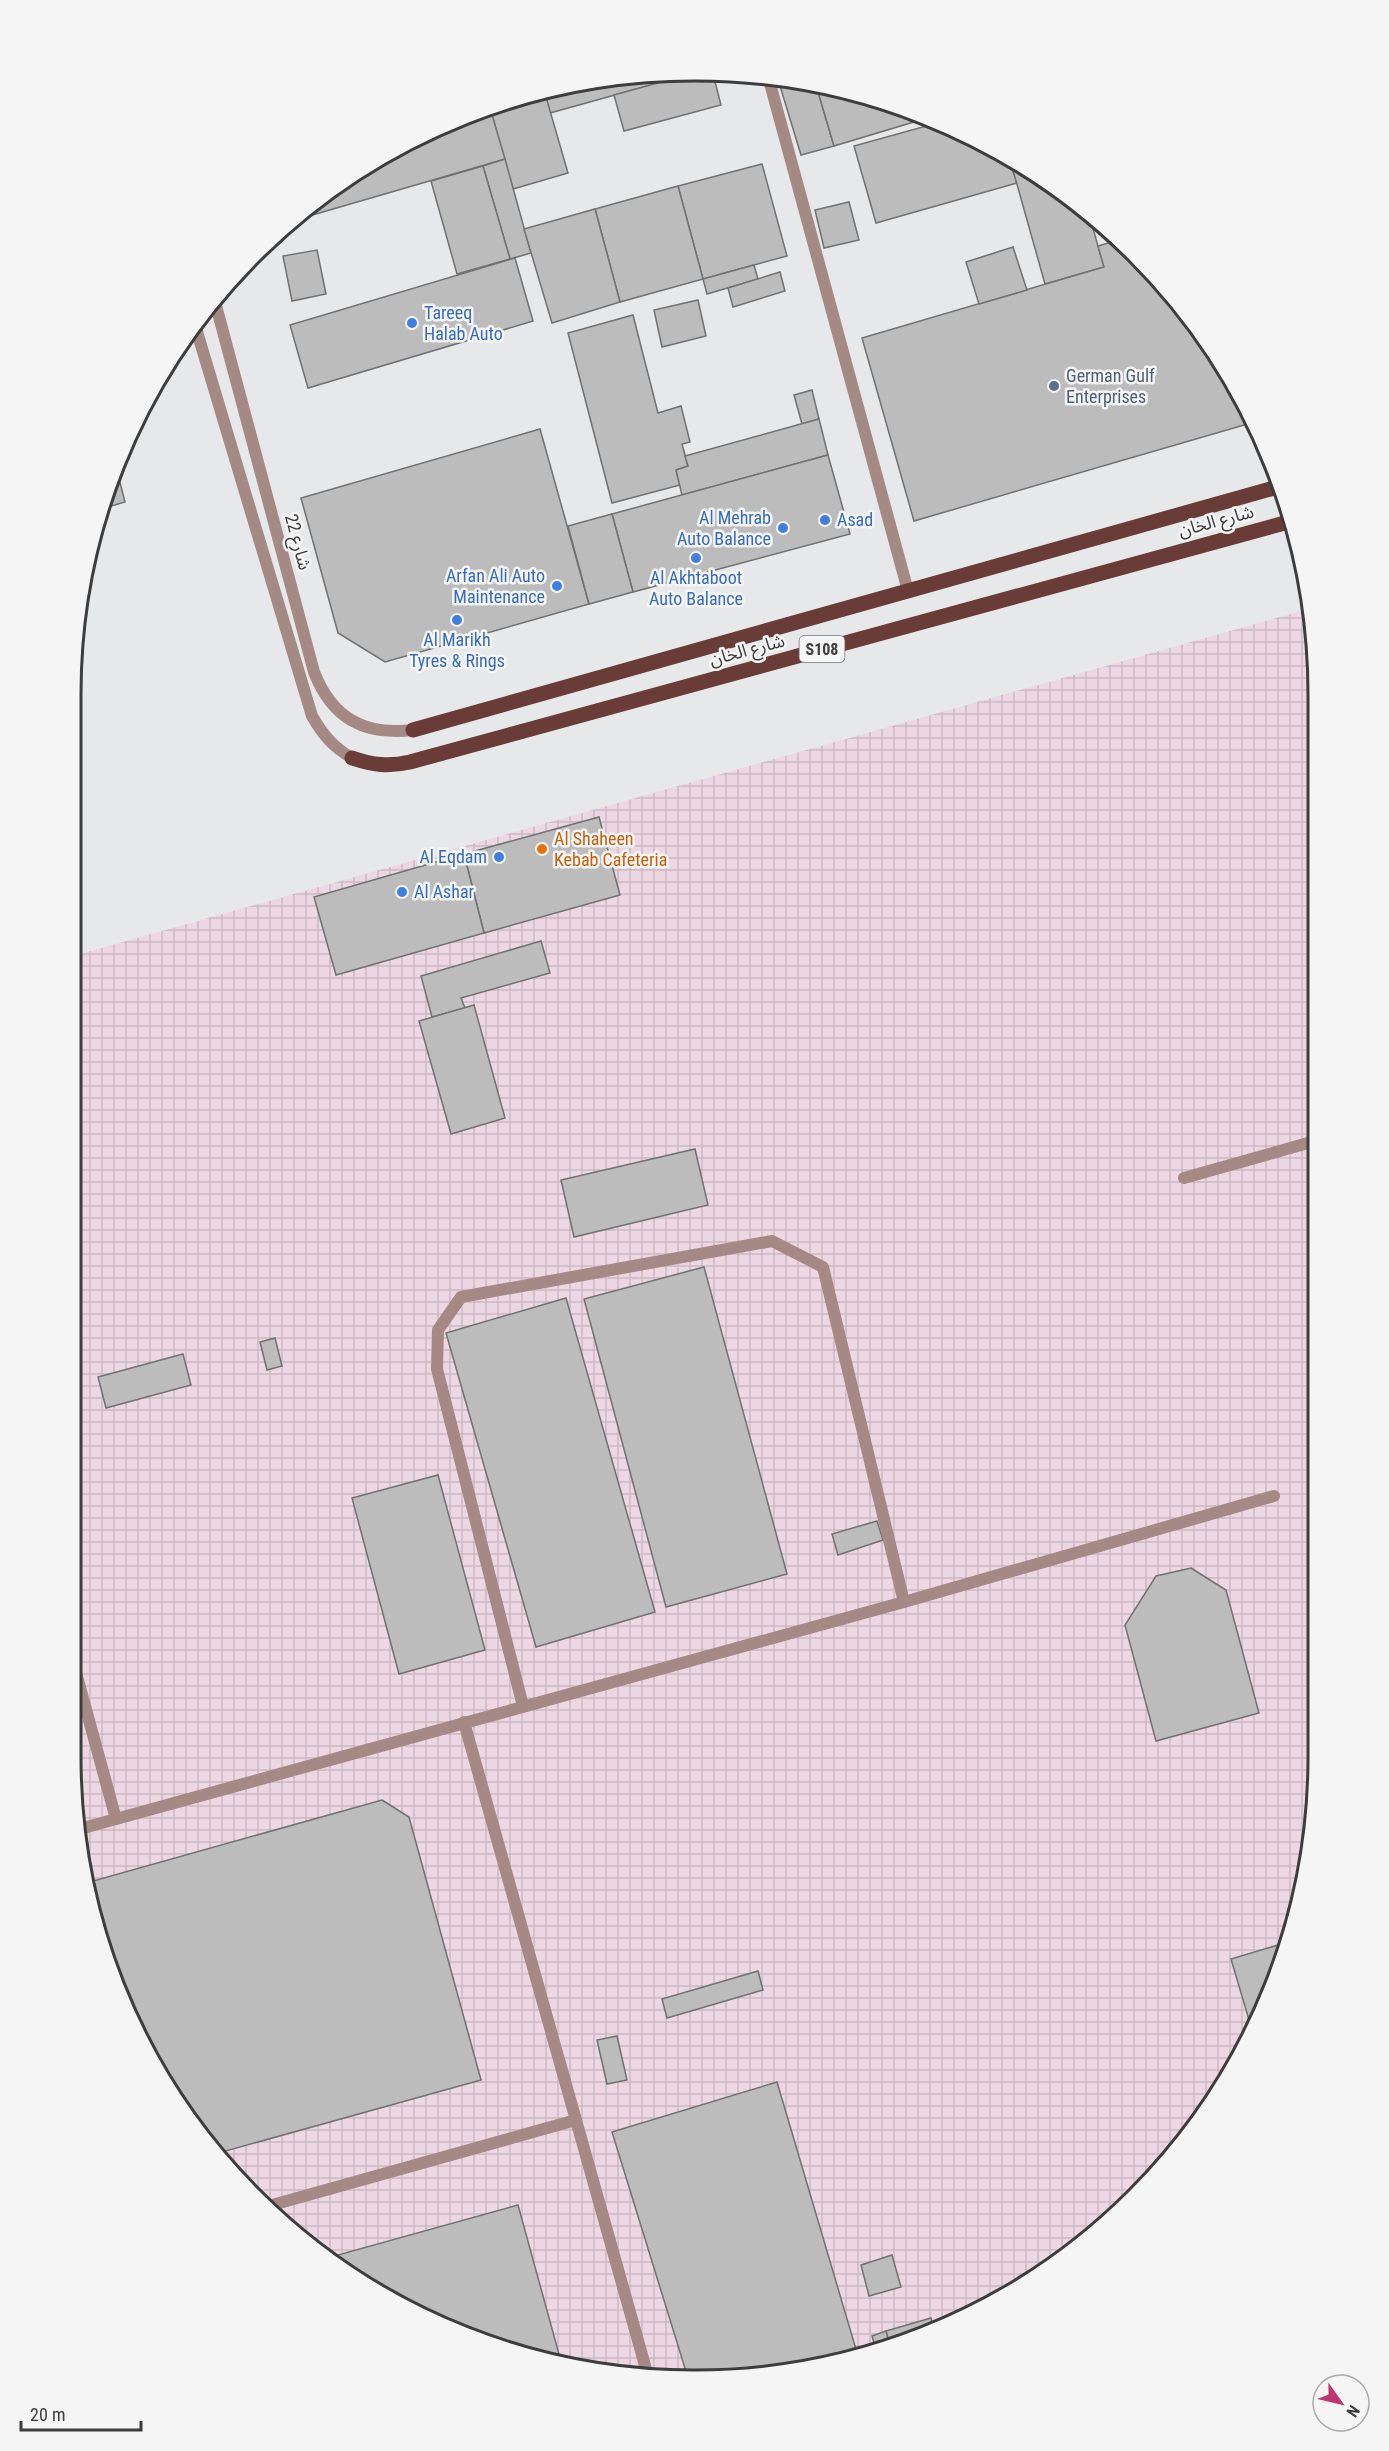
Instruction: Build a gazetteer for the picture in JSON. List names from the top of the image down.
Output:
{
  "streets": {
    "main road": ["شارع الخان", "S108"],
    "street": ["شارع 22"]
  },
  "crossings": [
    ["شارع الخان", "شارع 22"]
  ],
  "places": [
    "Tareeq Halab Auto",
    "German Gulf Enterprises",
    "Asad",
    "Al Mehrab Auto Balance",
    "Al Akhtaboot Auto Balance",
    "Arfan Ali Auto Maintenance",
    "Al Marikh Tyres & Rings",
    "Al Shaheen Kebab Cafeteria",
    "Al Eqdam",
    "Al Ashar"
  ],
  "scale_bar": "20 m",
  "north": "bottom right"
}
